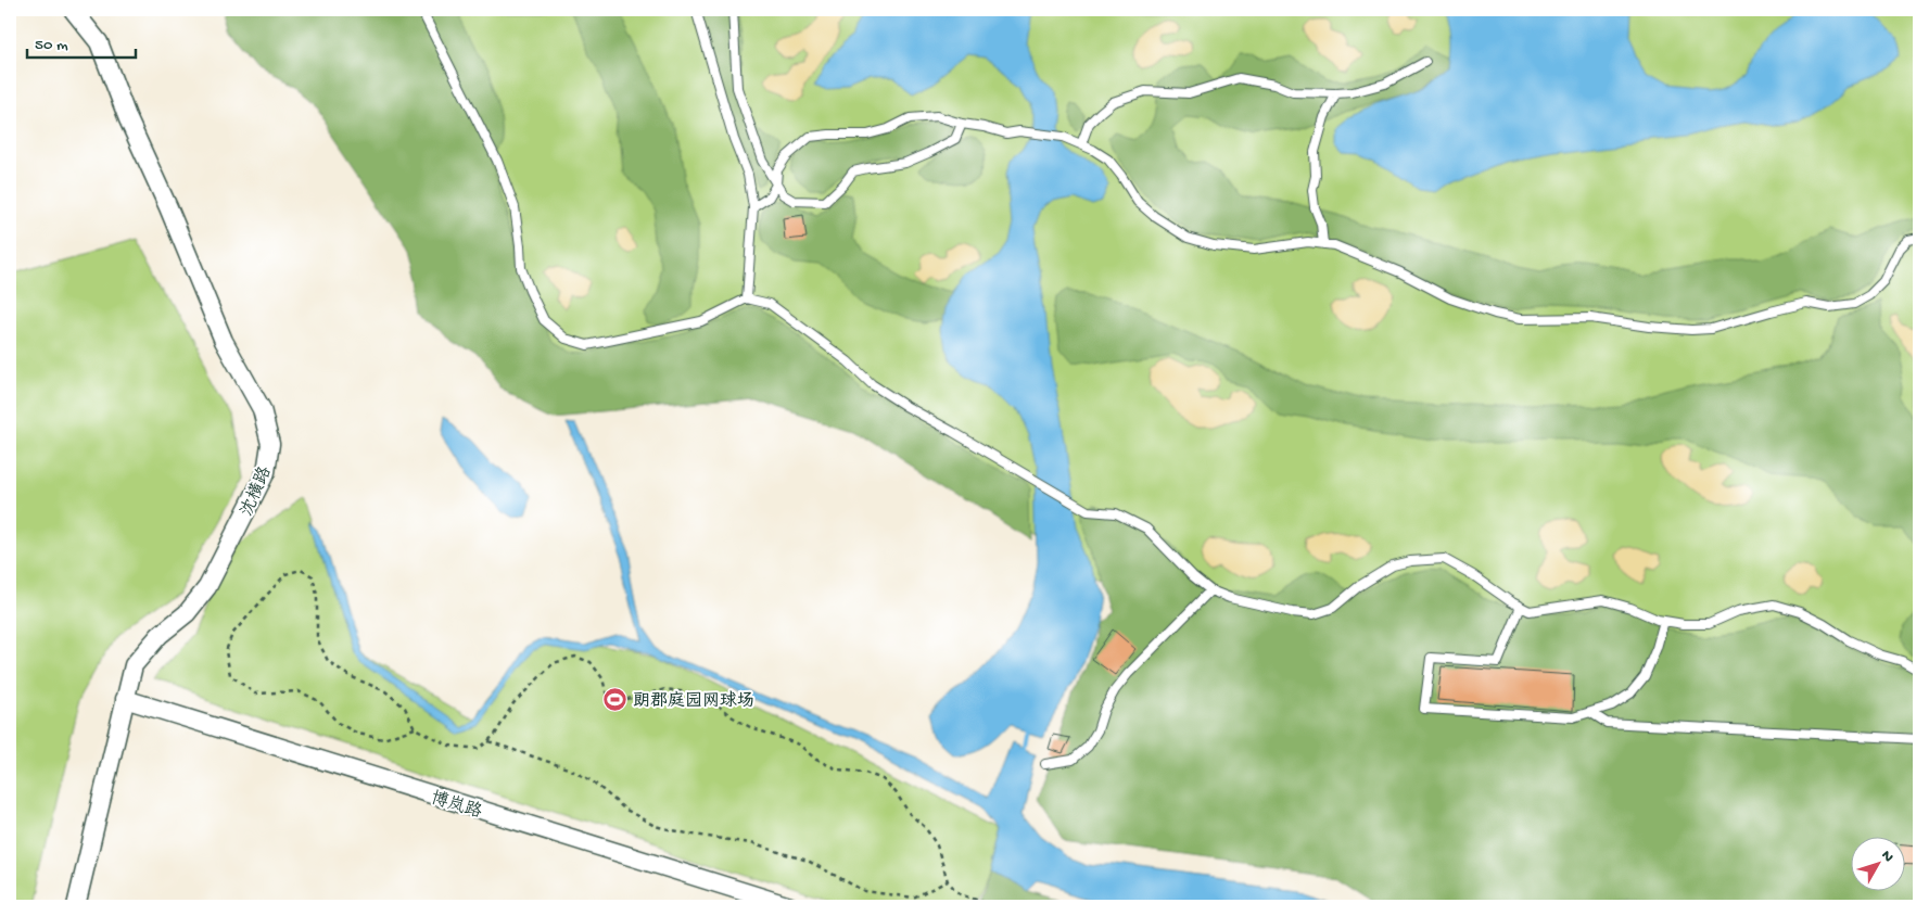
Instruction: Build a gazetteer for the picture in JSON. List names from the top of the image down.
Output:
{
  "streets": {
    "street": ["沈横路", "博岚路"]
  },
  "crossings": [
    ["沈横路", "博岚路"]
  ],
  "places": {
    "sports": ["朗郡庭园网球场"]
  },
  "scale_bar": "50 m",
  "north": "top right"
}
